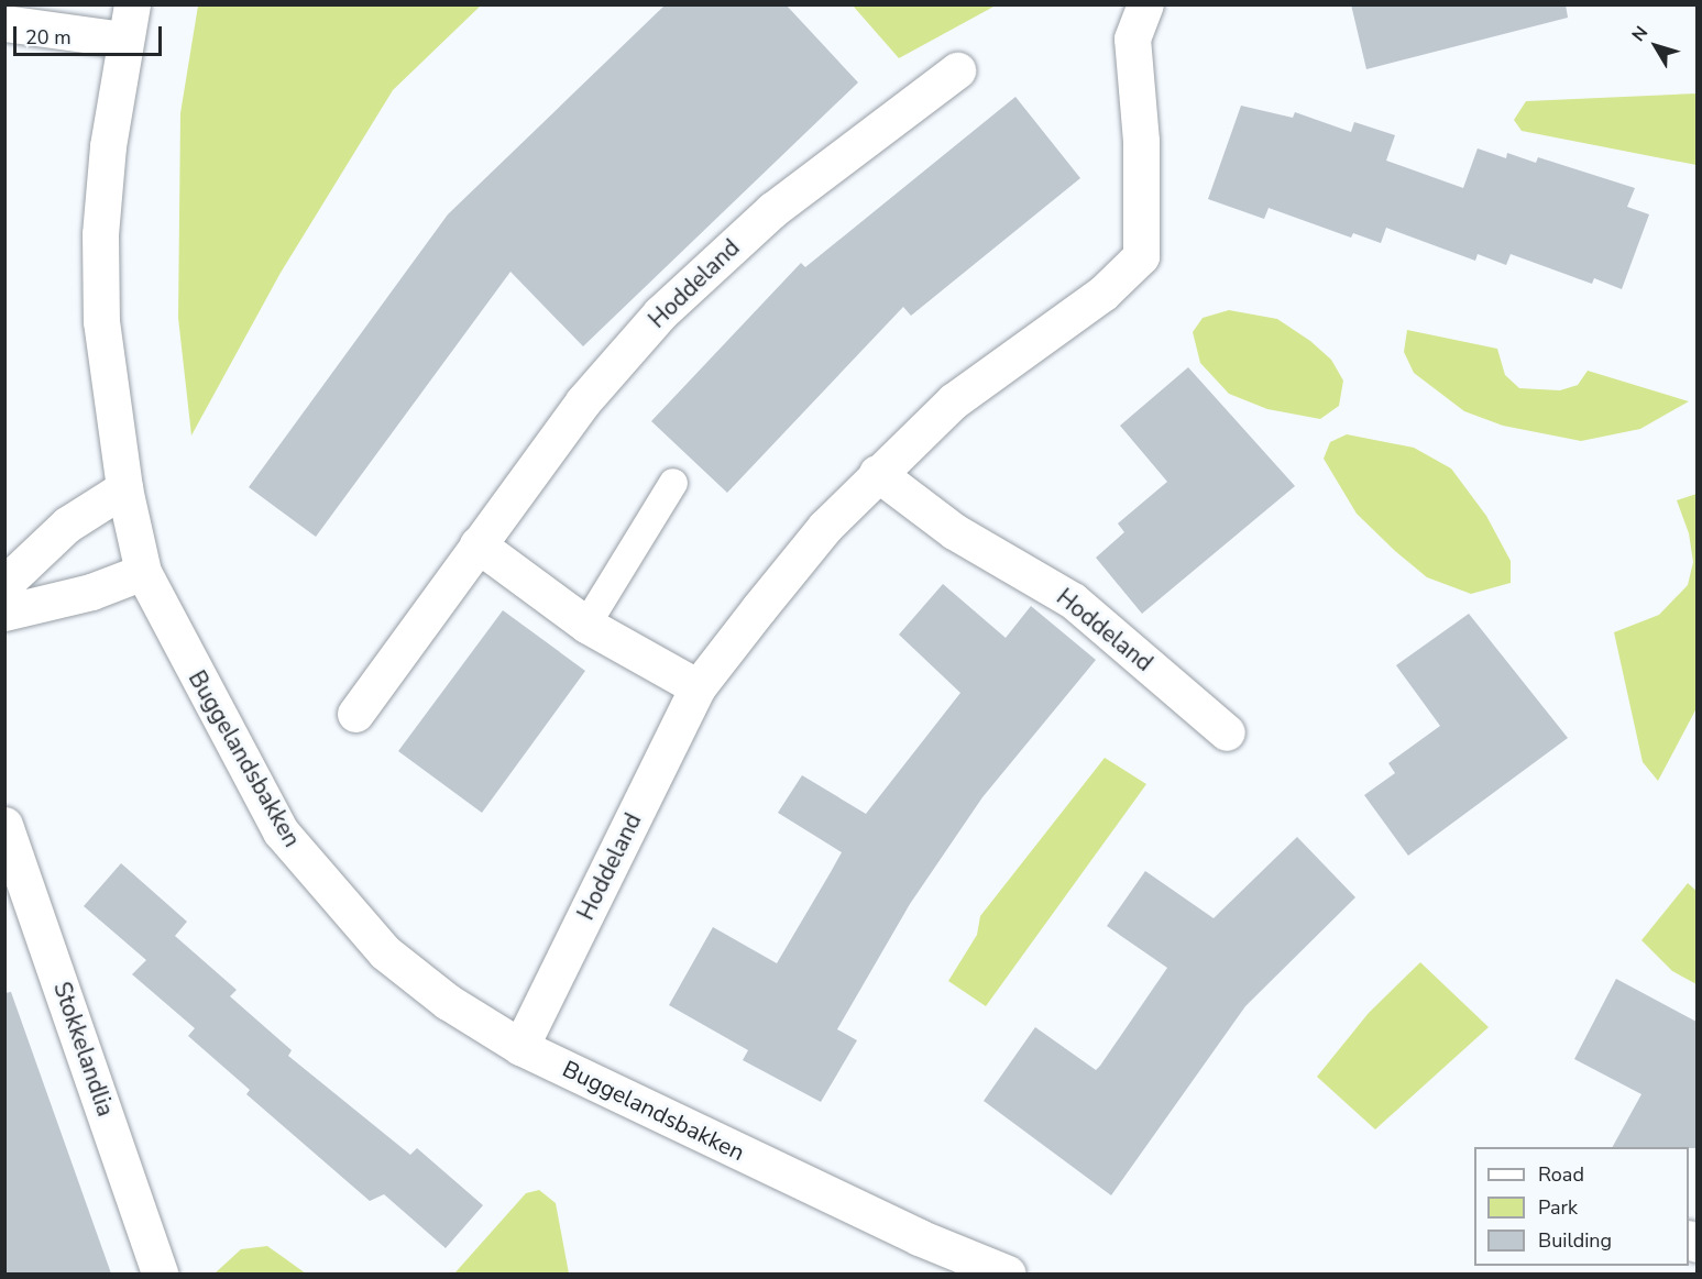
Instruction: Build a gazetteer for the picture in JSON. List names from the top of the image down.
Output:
{
  "streets": {
    "street": ["Hoddeland", "Buggelandsbakken", "Stokkelandlia"]
  },
  "crossings": [
    ["Hoddeland", "Buggelandsbakken"]
  ],
  "legend": ["Road", "Park", "Building"],
  "scale_bar": "20 m",
  "north": "top left"
}
